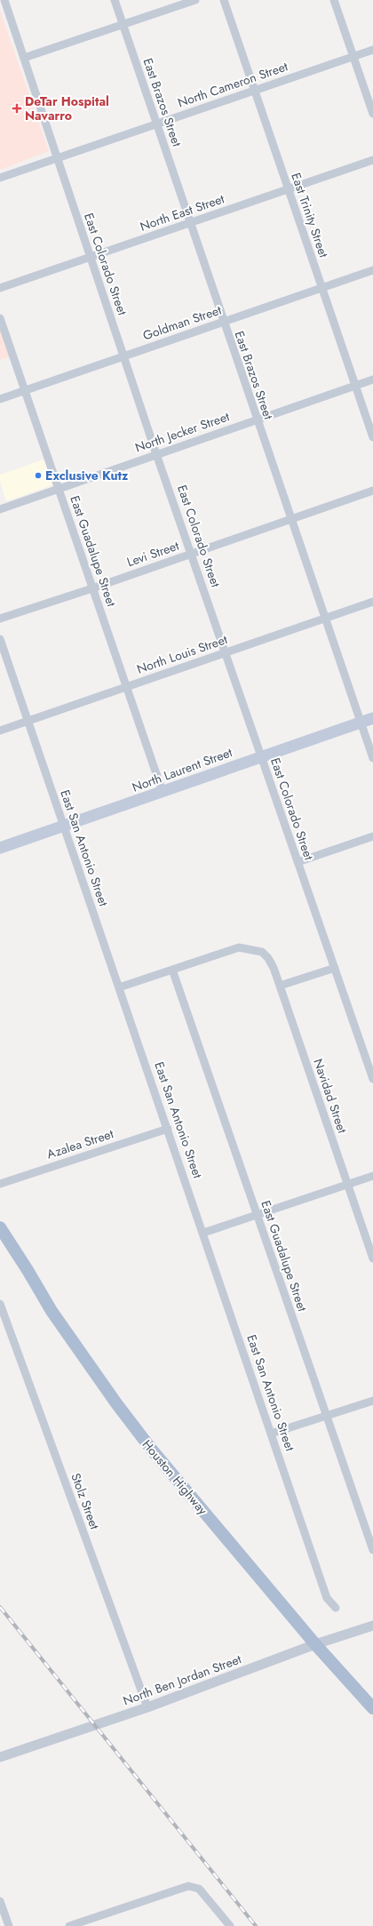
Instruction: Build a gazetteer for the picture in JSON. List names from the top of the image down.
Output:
{
  "streets": {
    "main road": ["North Laurent Street", "Houston Highway"],
    "street": [
      "North Cameron Street",
      "East Brazos Street",
      "North East Street",
      "East Trinity Street",
      "East Colorado Street",
      "Goldman Street",
      "North Jecker Street",
      "East Guadalupe Street",
      "Levi Street",
      "North Louis Street",
      "East San Antonio Street",
      "Navidad Street",
      "Azalea Street",
      "Stolz Street",
      "North Ben Jordan Street"
    ]
  },
  "crossings": [
    ["North Cameron Street", "East Brazos Street"],
    ["North Cameron Street", "East Trinity Street"],
    ["North Cameron Street", "East Colorado Street"],
    ["East Brazos Street", "North East Street"],
    ["East Brazos Street", "Goldman Street"],
    ["East Brazos Street", "North Jecker Street"],
    ["East Brazos Street", "Levi Street"],
    ["East Brazos Street", "North Louis Street"],
    ["East Brazos Street", "North Laurent Street"],
    ["North East Street", "East Trinity Street"],
    ["North East Street", "East Colorado Street"],
    ["East Trinity Street", "Goldman Street"],
    ["East Trinity Street", "North Jecker Street"],
    ["East Colorado Street", "Goldman Street"],
    ["East Colorado Street", "North Jecker Street"],
    ["East Colorado Street", "Levi Street"],
    ["East Colorado Street", "North Louis Street"],
    ["East Colorado Street", "North Laurent Street"],
    ["Goldman Street", "East Guadalupe Street"],
    ["North Jecker Street", "East Guadalupe Street"],
    ["East Guadalupe Street", "Levi Street"],
    ["East Guadalupe Street", "North Louis Street"],
    ["East Guadalupe Street", "North Laurent Street"],
    ["East Guadalupe Street", "Navidad Street"],
    ["North Louis Street", "East San Antonio Street"],
    ["North Laurent Street", "East San Antonio Street"],
    ["East San Antonio Street", "Azalea Street"],
    ["Houston Highway", "North Ben Jordan Street"],
    ["Stolz Street", "North Ben Jordan Street"]
  ],
  "places": {
    "health": ["DeTar Hospital Navarro"],
    "other": ["Exclusive Kutz"]
  }
}
